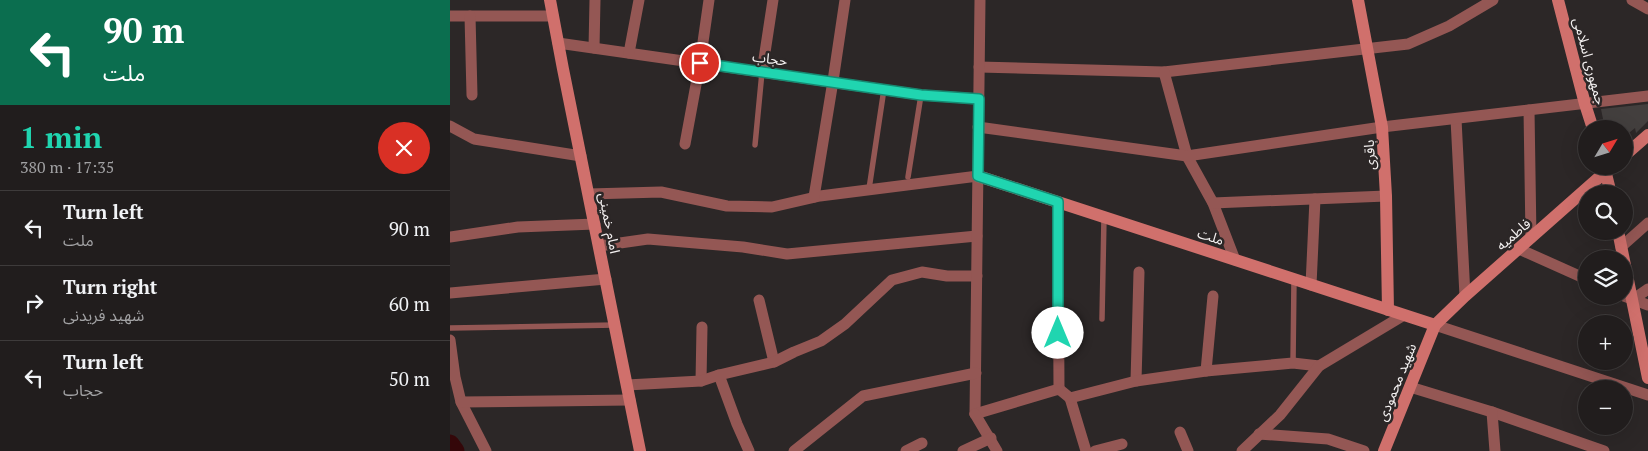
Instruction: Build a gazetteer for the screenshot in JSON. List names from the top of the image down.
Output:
{
  "streets": {
    "street": [
      "حجاب",
      "جمهوری اسلامی",
      "باقری",
      "امام خمینی",
      "فاطمیه",
      "ملت",
      "شهید محمودی"
    ]
  },
  "crossings": [
    ["حجاب", "امام خمینی"],
    ["باقری", "ملت"],
    ["فاطمیه", "ملت"],
    ["فاطمیه", "شهید محمودی"],
    ["ملت", "شهید محمودی"]
  ],
  "north": "top right",
  "page": {
    "turn": ["90 m", "ملت"],
    "heading": ["1 min", "380 m · 17:35"],
    "map_buttons": ["+", "−"],
    "list": [
      {
        "name": "Turn left",
        "note": "ملت",
        "value": "90 m"
      },
      {
        "name": "Turn right",
        "note": "شهید فریدنی",
        "value": "60 m"
      },
      {
        "name": "Turn left",
        "note": "حجاب",
        "value": "50 m"
      }
    ]
  }
}
